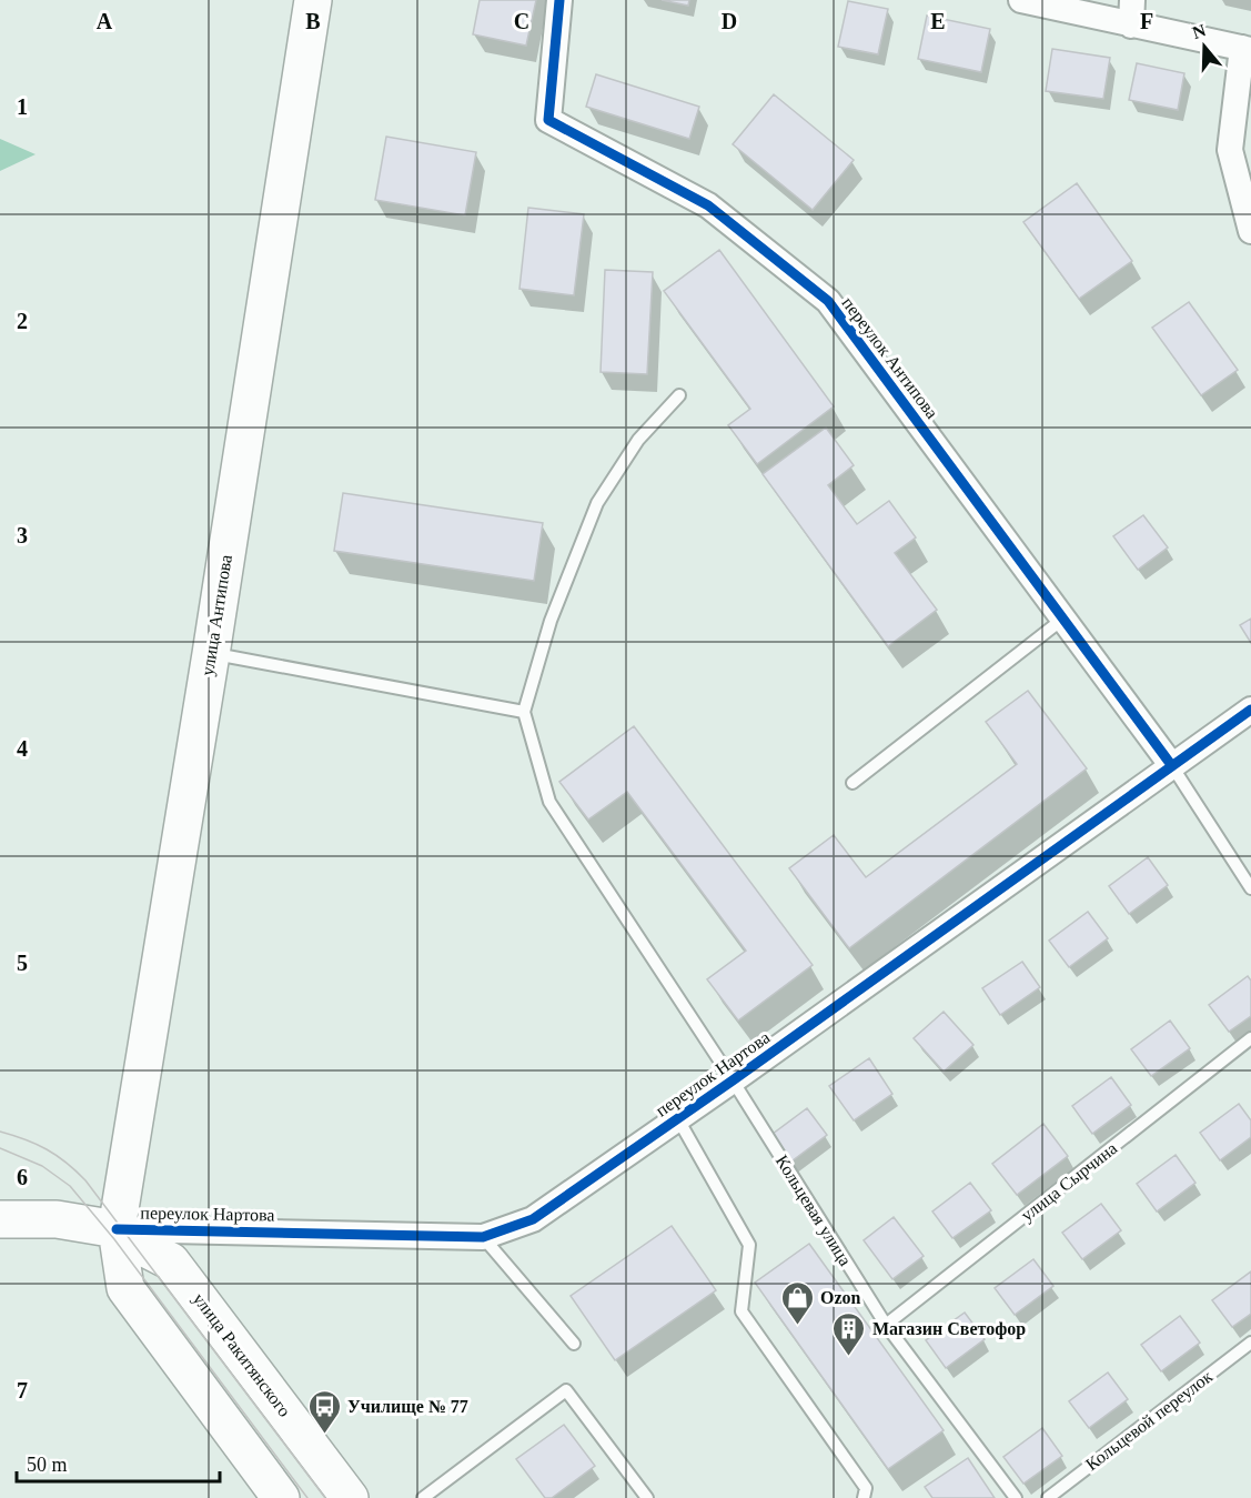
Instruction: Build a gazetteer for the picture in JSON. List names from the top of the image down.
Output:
{
  "streets": {
    "main road": ["улица Антипова", "улица Ракитянского"],
    "street": ["переулок Антипова", "переулок Нартова"],
    "lane": ["улица Сырчина", "Кольцевая улица", "Кольцевой переулок"]
  },
  "crossings": [
    ["переулок Антипова", "переулок Нартова"],
    ["улица Антипова", "переулок Нартова"],
    ["улица Антипова", "улица Ракитянского"],
    ["переулок Нартова", "Кольцевая улица"],
    ["переулок Нартова", "улица Ракитянского"],
    ["улица Сырчина", "Кольцевая улица"]
  ],
  "places": {
    "shop": ["Ozon"],
    "building": ["Магазин Светофор"],
    "bus stop": ["Училище № 77"]
  },
  "scale_bar": "50 m",
  "north": "top",
  "grid": {
    "columns": [
      "A",
      "B",
      "C",
      "D",
      "E",
      "F"
    ],
    "rows": [
      "1",
      "2",
      "3",
      "4",
      "5",
      "6",
      "7"
    ]
  }
}
